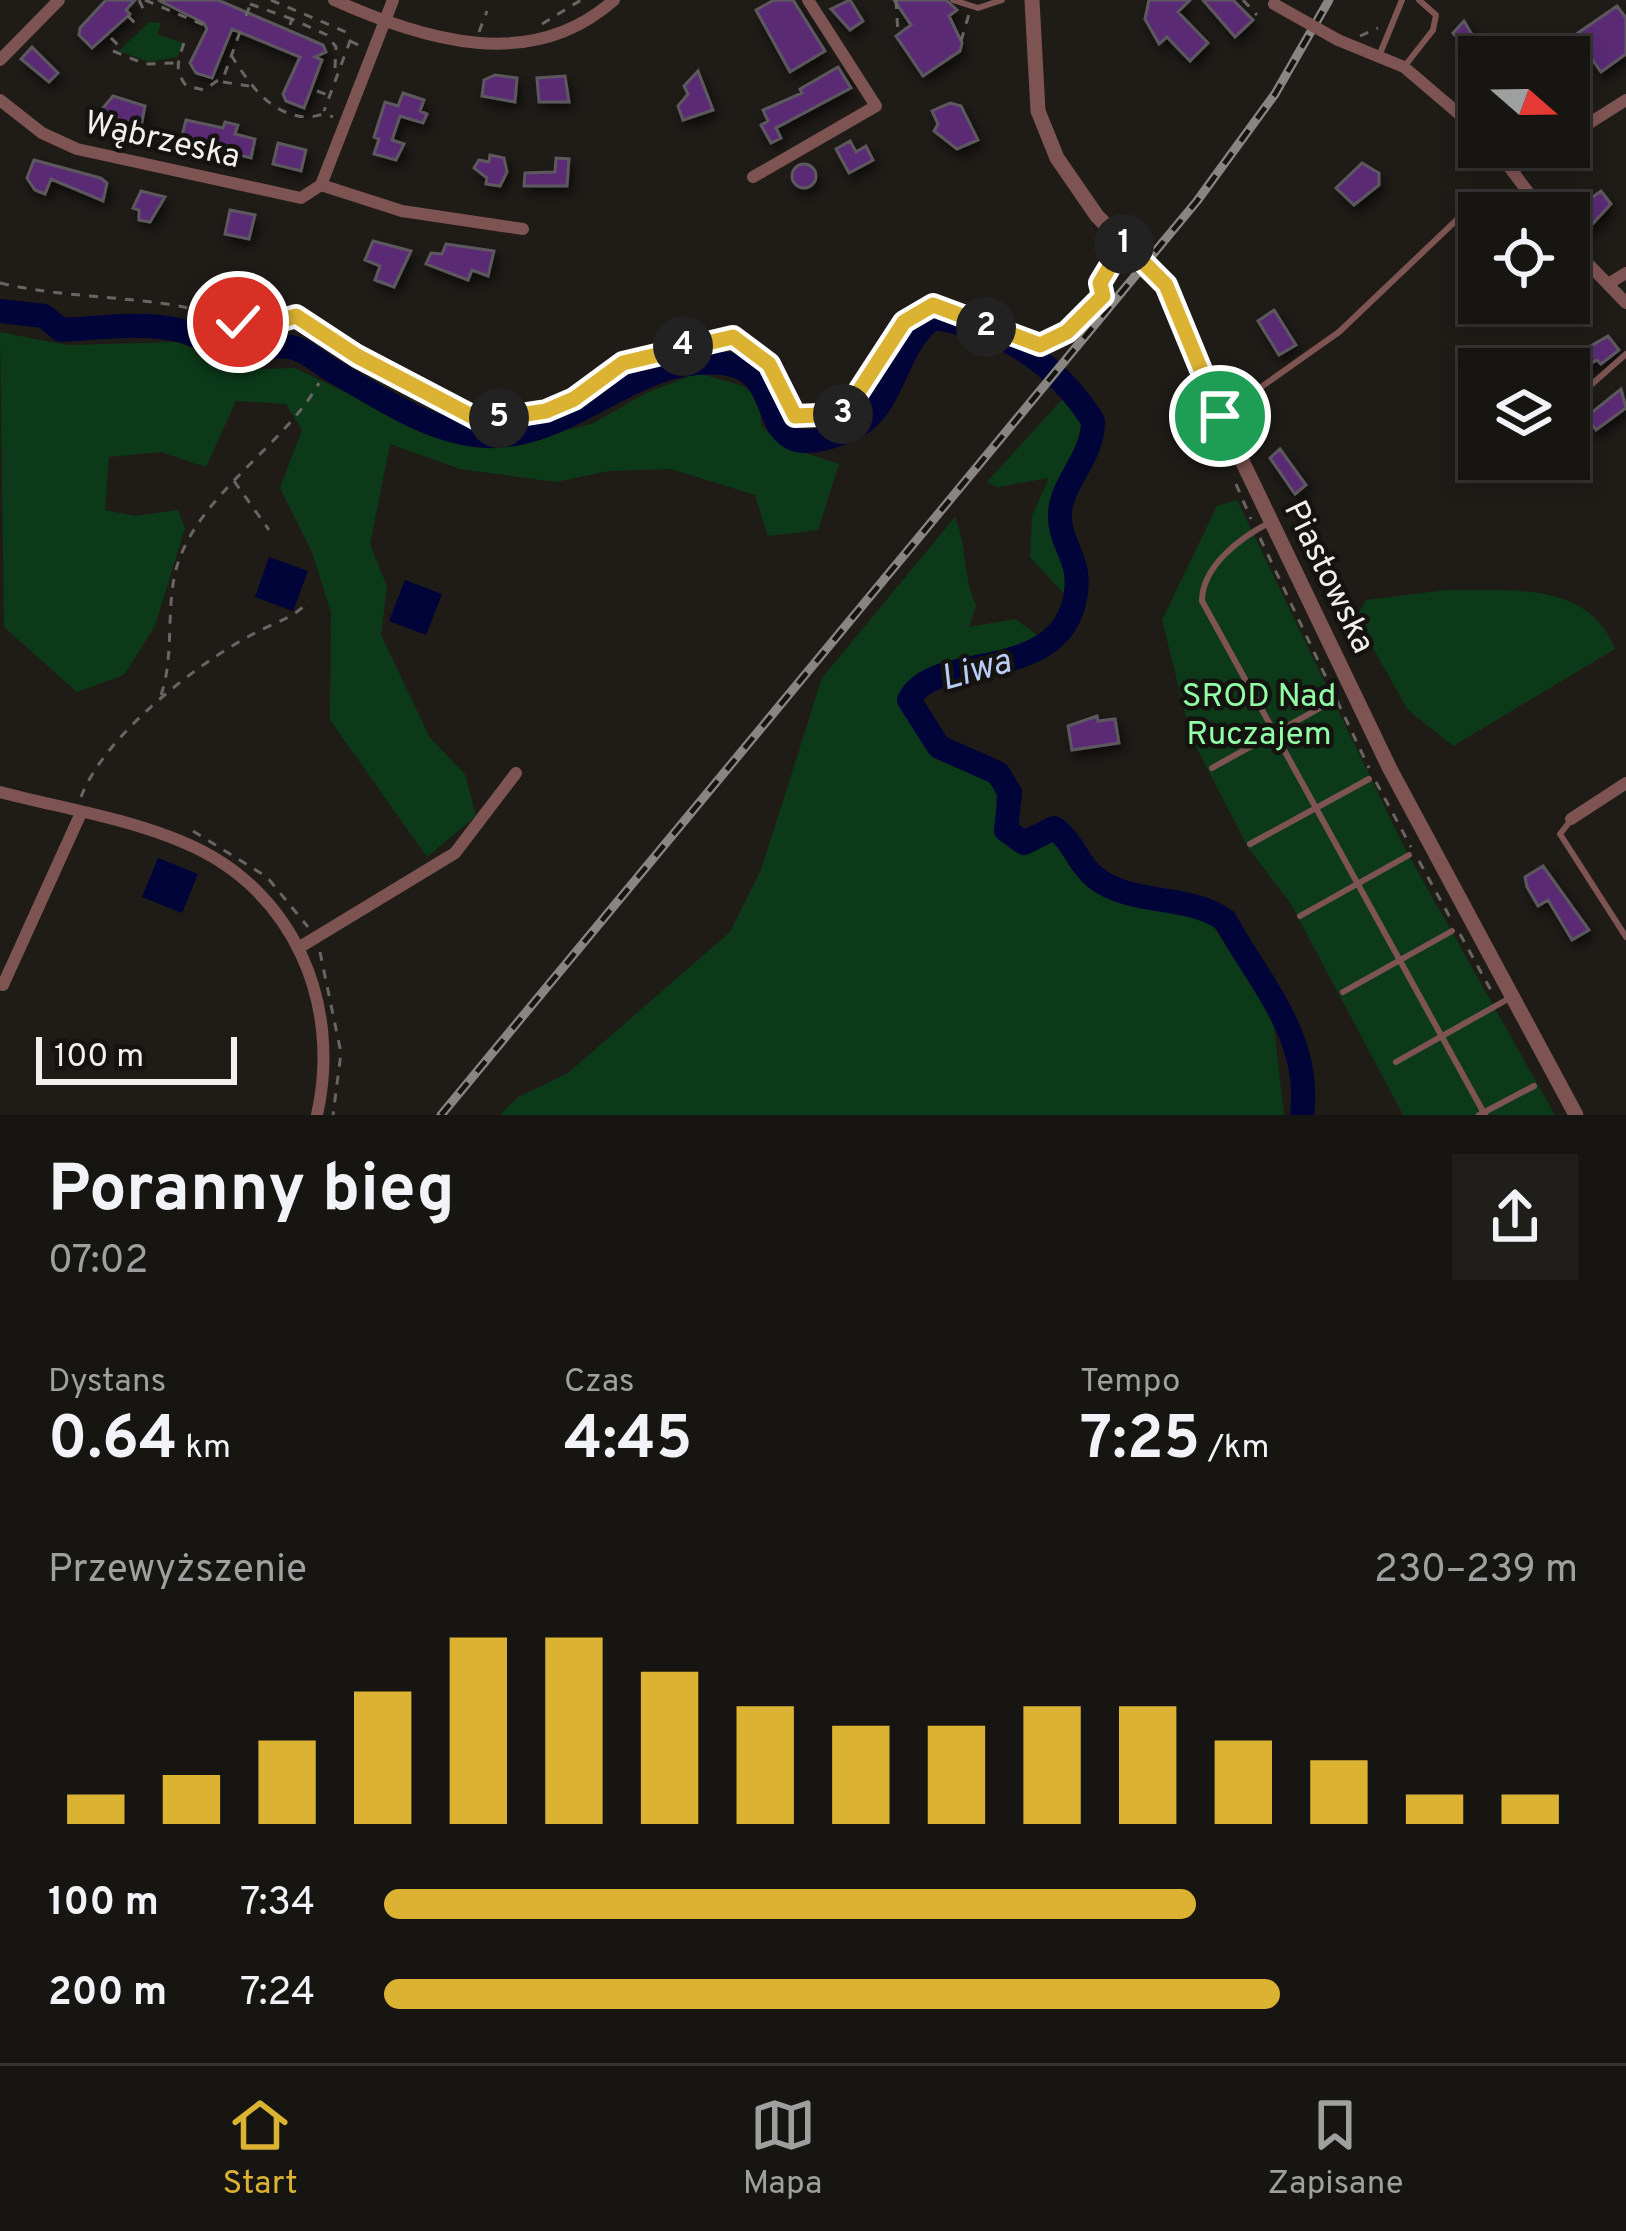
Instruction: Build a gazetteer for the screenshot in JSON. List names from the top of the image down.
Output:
{
  "streets": {
    "street": ["Wąbrzeska", "Piastowska"]
  },
  "water": ["Liwa"],
  "parks": ["SROD Nad Ruczajem"],
  "scale_bar": "100 m",
  "north": "right",
  "page": {
    "pins": [
      "1",
      "2",
      "4",
      "3",
      "5"
    ],
    "scale": "100 m",
    "heading": ["Poranny bieg", "07:02"],
    "stats": [
      ["Dystans", "0.64 km"],
      ["Czas", "4:45"],
      ["Tempo", "7:25 /km"]
    ],
    "chart": ["Przewyższenie", "230–239 m"],
    "list": [
      {
        "name": "100 m",
        "note": "7:34"
      },
      {
        "name": "200 m",
        "note": "7:24"
      }
    ],
    "tabs": ["Start", "Mapa", "Zapisane"]
  }
}
